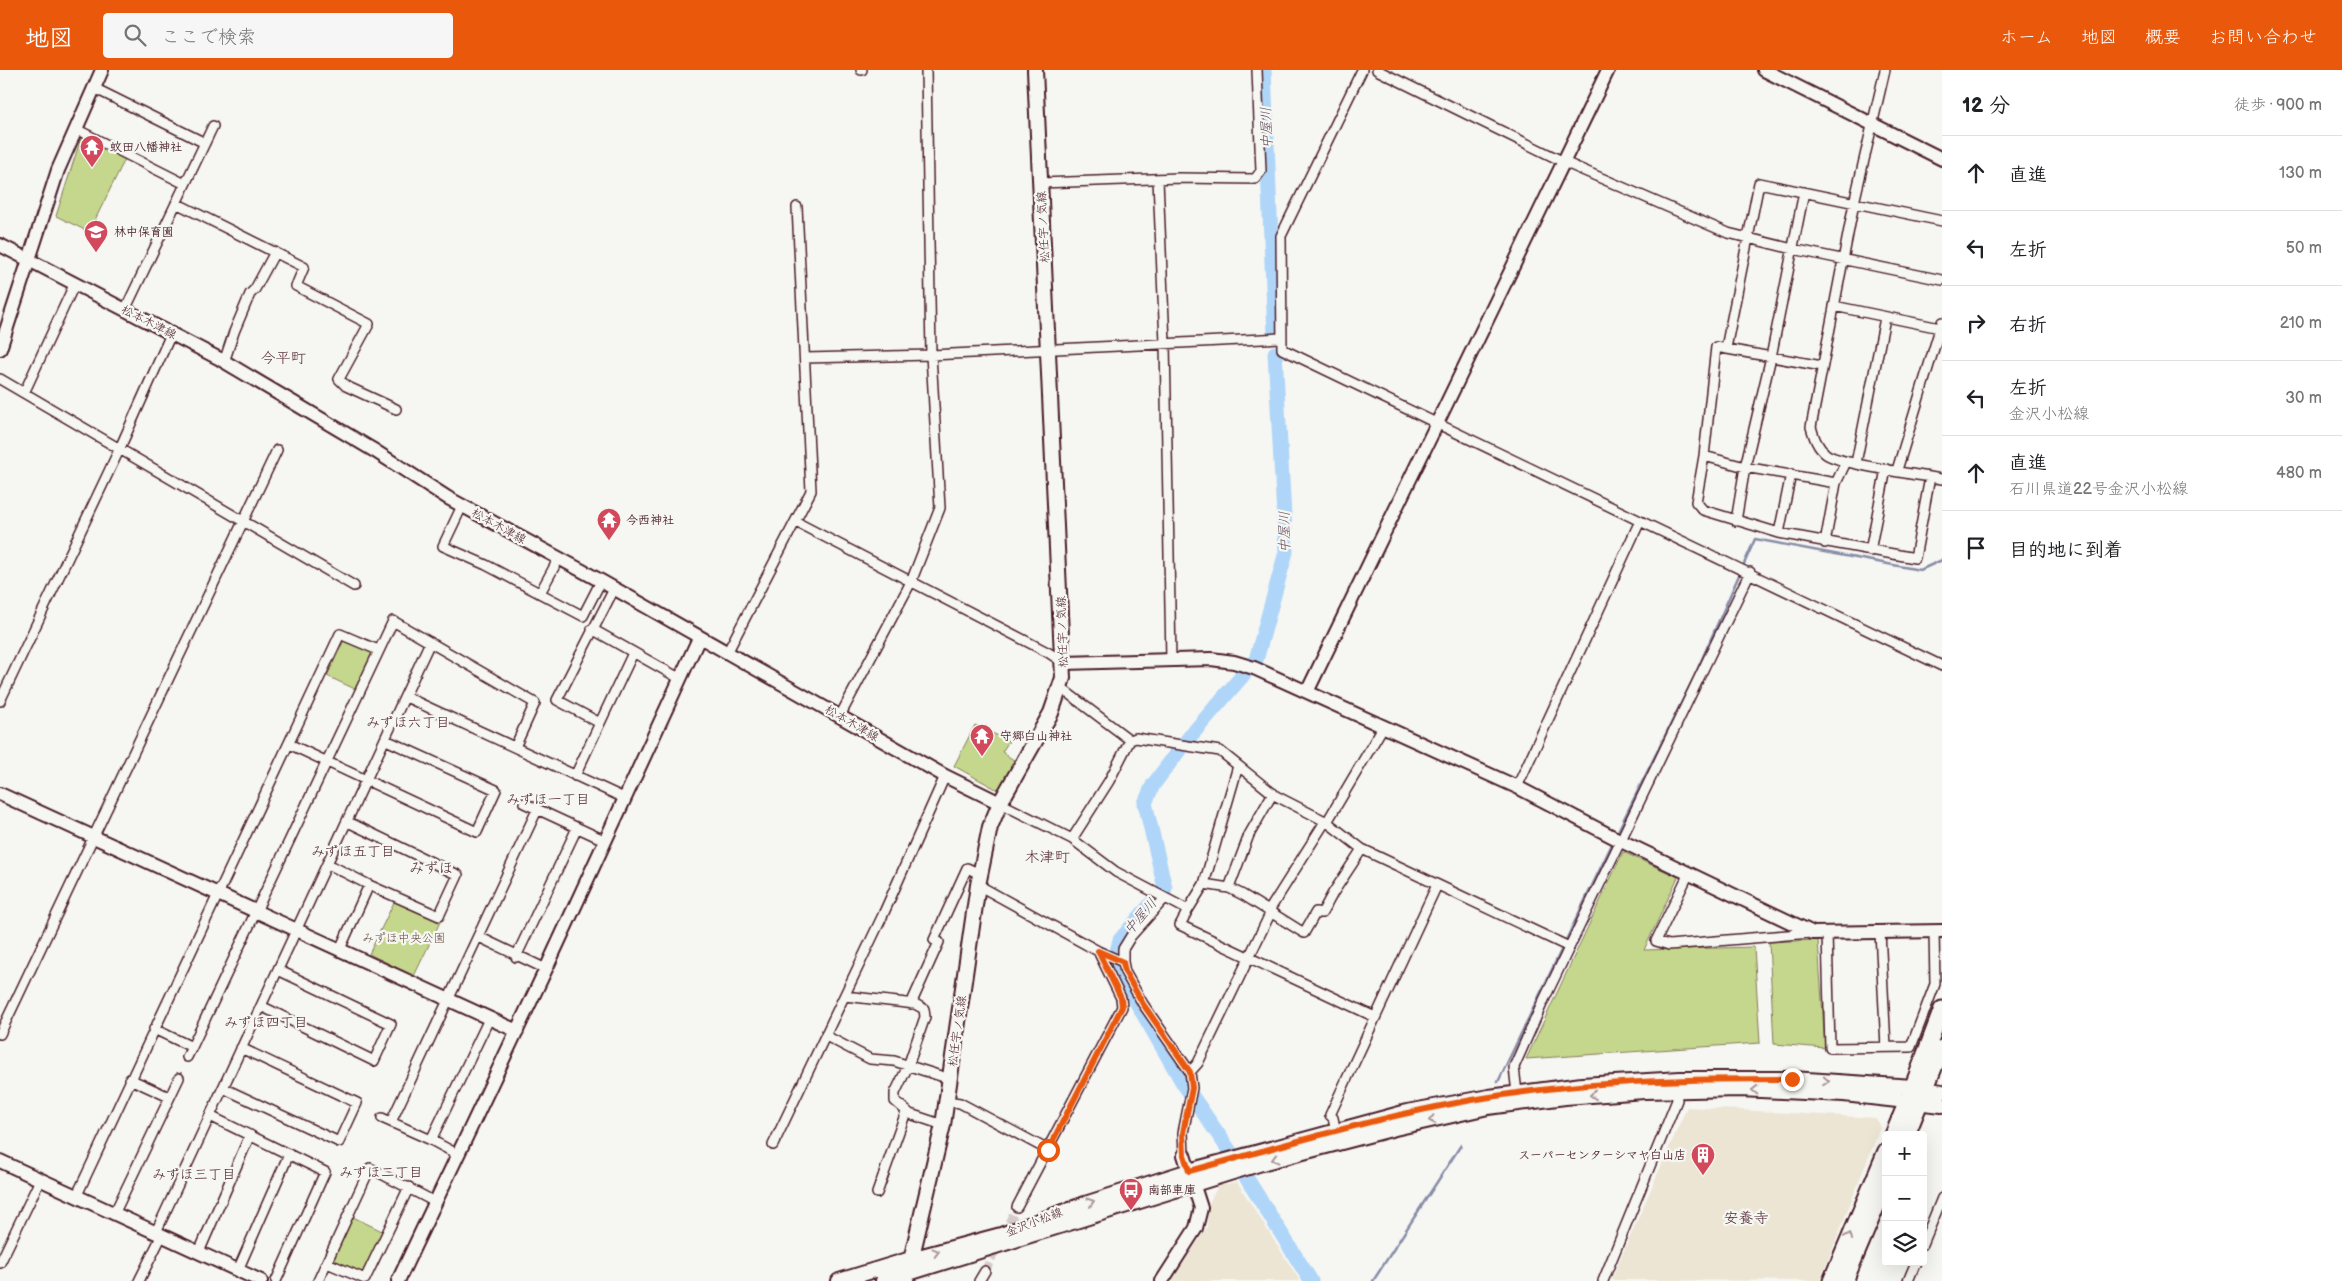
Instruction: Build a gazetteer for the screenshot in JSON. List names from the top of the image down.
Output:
{
  "streets": {
    "main road": ["松任宇ノ気線", "金沢小松線"],
    "street": ["松本木津線"]
  },
  "crossings": [
    ["松任宇ノ気線", "松本木津線"],
    ["松任宇ノ気線", "金沢小松線"]
  ],
  "districts": [
    "今平町",
    "みずほ六丁目",
    "みずほ一丁目",
    "みずほ五丁目",
    "木津町",
    "みずほ",
    "みずほ四丁目",
    "みずほ二丁目",
    "みずほ三丁目",
    "安養寺"
  ],
  "water": ["中屋川"],
  "parks": ["みずほ中央公園"],
  "places": {
    "temple": ["蚊田八幡神社", "今西神社", "守郷白山神社"],
    "school or university": ["林中保育園"],
    "building": ["スーパーセンターシマヤ白山店"],
    "bus stop": ["南部車庫"]
  },
  "page": {
    "header": "地図",
    "search": "ここで検索",
    "nav": [
      "ホーム",
      "地図",
      "概要",
      "お問い合わせ"
    ],
    "heading": ["12 分", "徒歩 · 900 m"],
    "list": [
      ["直進", "130 m"],
      ["左折", "50 m"],
      ["右折", "210 m"],
      ["左折", "金沢小松線", "30 m"],
      ["直進", "石川県道22号金沢小松線", "480 m"],
      "目的地に到着"
    ],
    "map_buttons": ["+", "−"]
  }
}
